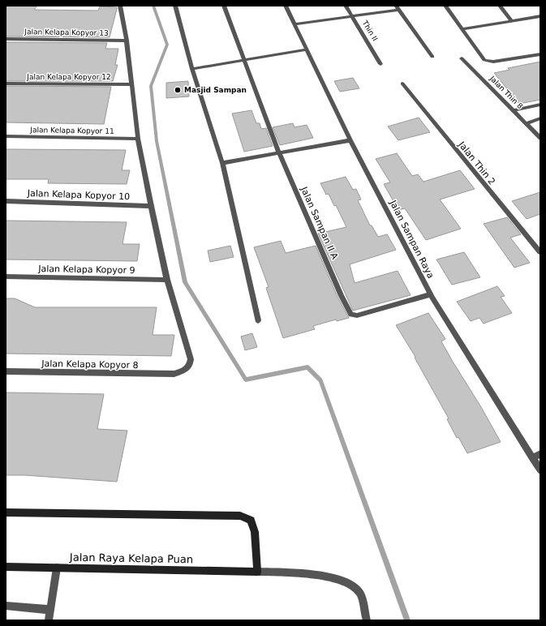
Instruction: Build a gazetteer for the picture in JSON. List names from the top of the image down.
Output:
{
  "streets": {
    "street": [
      "Thin II",
      "Jalan Kelapa Kopyor 13",
      "Jalan Kelapa Kopyor 12",
      "Jalan Thin 8",
      "Jalan Kelapa Kopyor 11",
      "Jalan Thin 2",
      "Jalan Kelapa Kopyor 10",
      "Jalan Sampan II A",
      "Jalan Sampan Raya",
      "Jalan Kelapa Kopyor 9",
      "Jalan Kelapa Kopyor 8",
      "Jalan Raya Kelapa Puan"
    ]
  },
  "crossings": [
    ["Jalan Sampan II A", "Jalan Sampan Raya"],
    ["Jalan Kelapa Kopyor 9", "Jalan Kelapa Kopyor 8"]
  ],
  "places": ["Masjid Sampan"]
}
